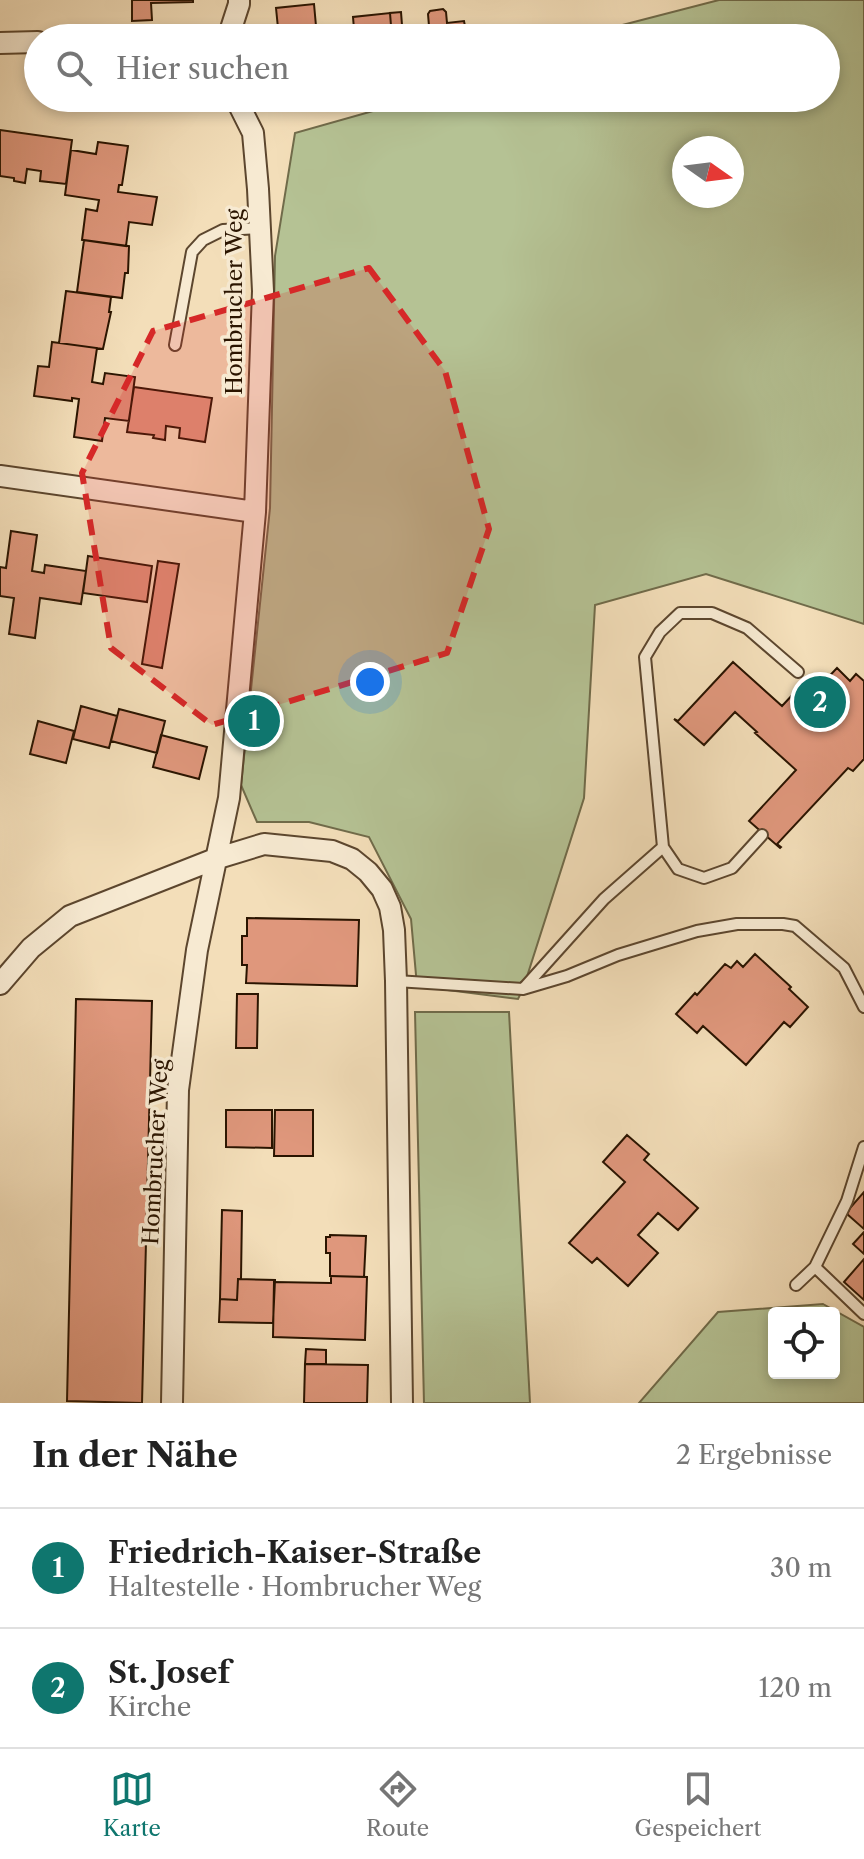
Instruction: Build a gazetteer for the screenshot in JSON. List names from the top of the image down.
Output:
{
  "streets": {
    "street": ["Hombrucher Weg"]
  },
  "north": "right",
  "page": {
    "search": "Hier suchen",
    "pins": ["2", "1"],
    "heading": ["In der Nähe", "2 Ergebnisse"],
    "list": [
      {
        "mark": "1",
        "name": "Friedrich-Kaiser-Straße",
        "note": "Haltestelle · Hombrucher Weg",
        "value": "30 m"
      },
      {
        "mark": "2",
        "name": "St. Josef",
        "note": "Kirche",
        "value": "120 m"
      }
    ],
    "nav": ["Karte", "Route", "Gespeichert"]
  }
}
